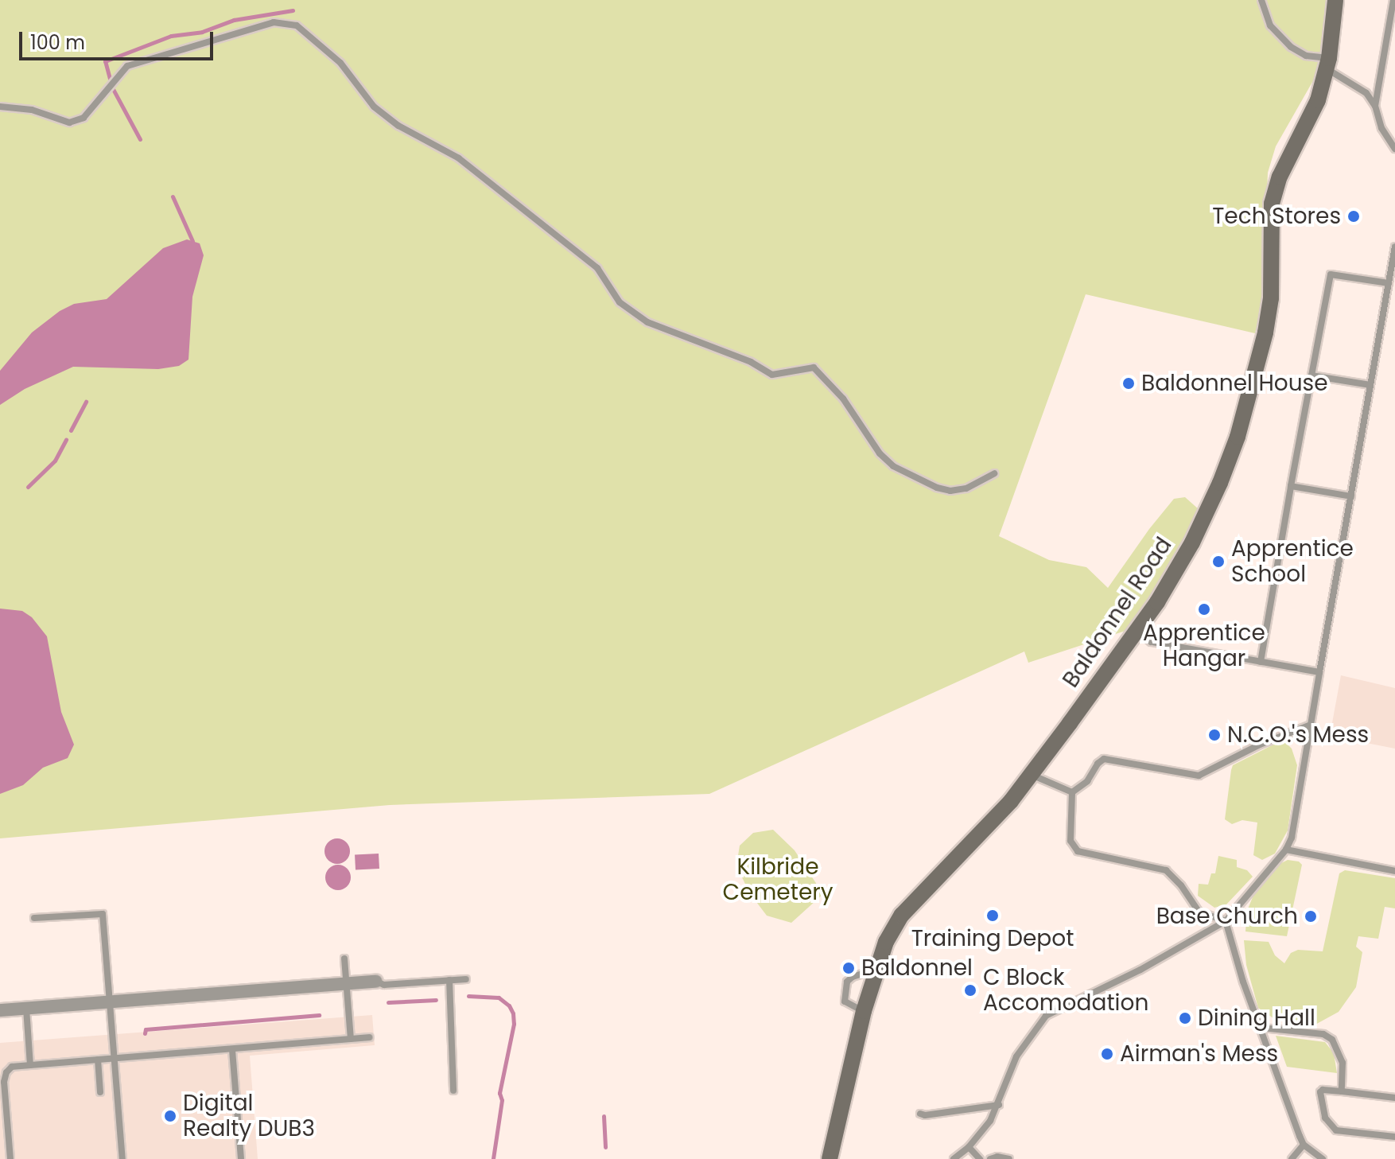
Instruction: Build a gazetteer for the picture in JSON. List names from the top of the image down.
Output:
{
  "streets": {
    "street": ["Baldonnel Road"]
  },
  "parks": ["Kilbride Cemetery"],
  "places": [
    "Tech Stores",
    "Baldonnel House",
    "Apprentice School",
    "Apprentice Hangar",
    "N.C.O.'s Mess",
    "Training Depot",
    "Base Church",
    "Baldonnel",
    "C Block Accomodation",
    "Dining Hall",
    "Airman's Mess",
    "Digital Realty DUB3"
  ],
  "scale_bar": "100 m"
}
